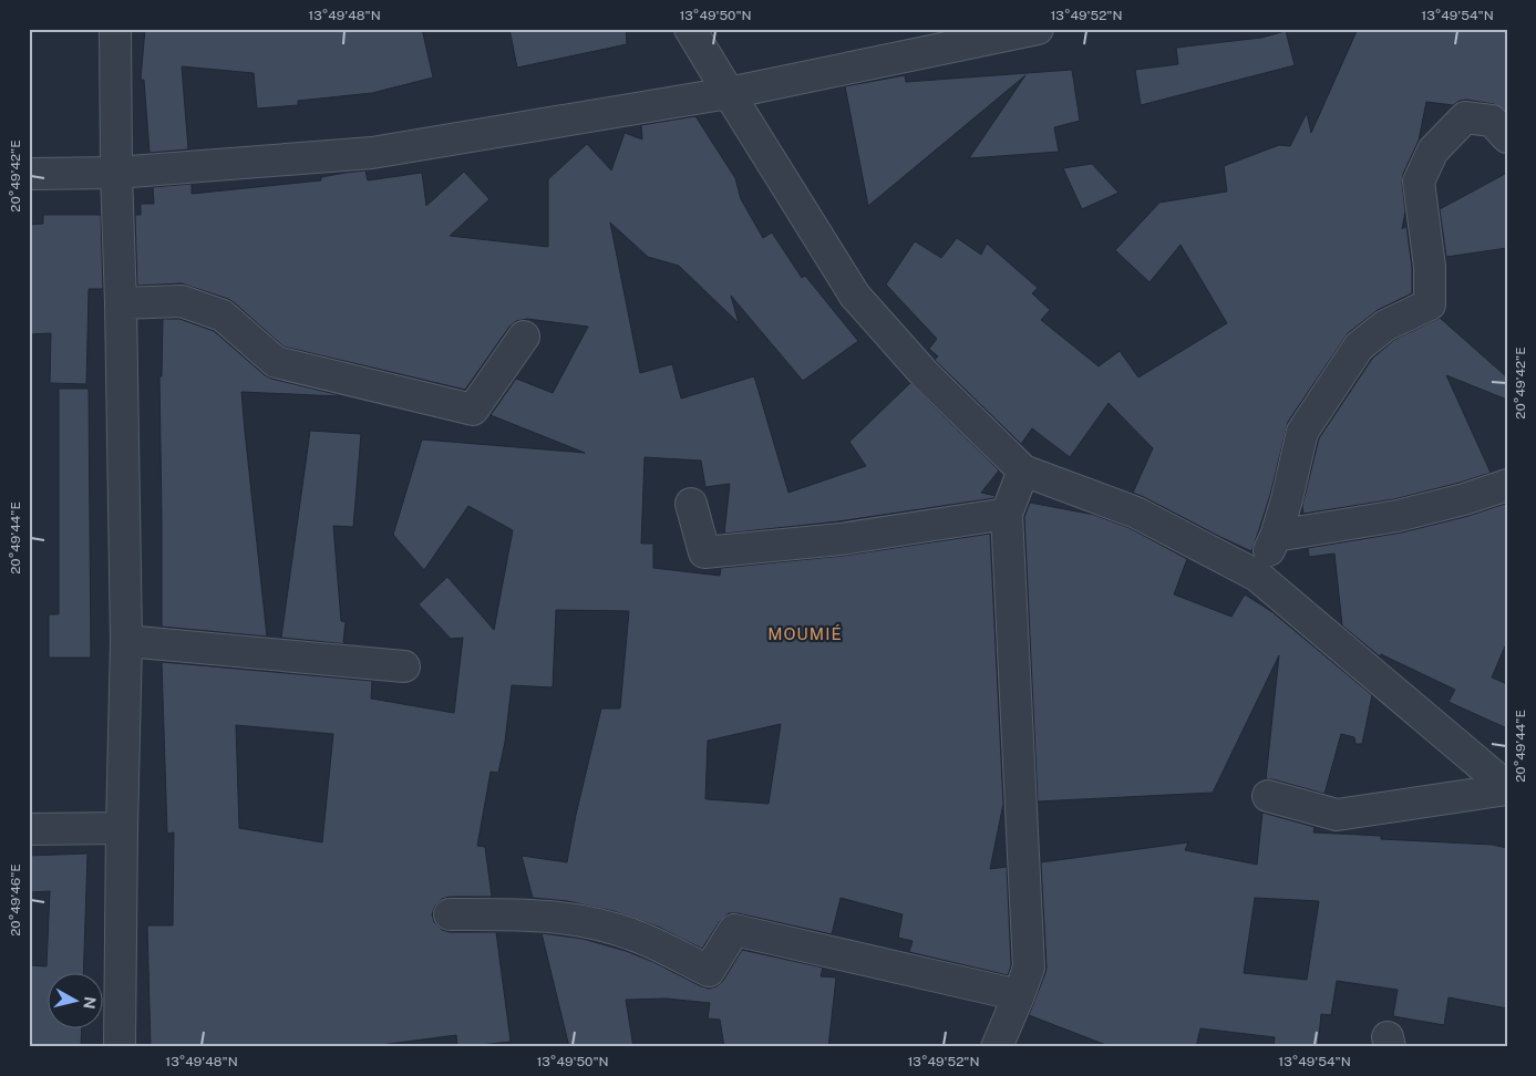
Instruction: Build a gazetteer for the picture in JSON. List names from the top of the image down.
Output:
{
  "districts": ["MOUMIÉ"],
  "north": "right",
  "coordinates": [
    "13°49'48\"N",
    "13°49'50\"N",
    "13°49'52\"N",
    "13°49'54\"N",
    "20°49'42\"E",
    "20°49'44\"E",
    "20°49'46\"E"
  ]
}
